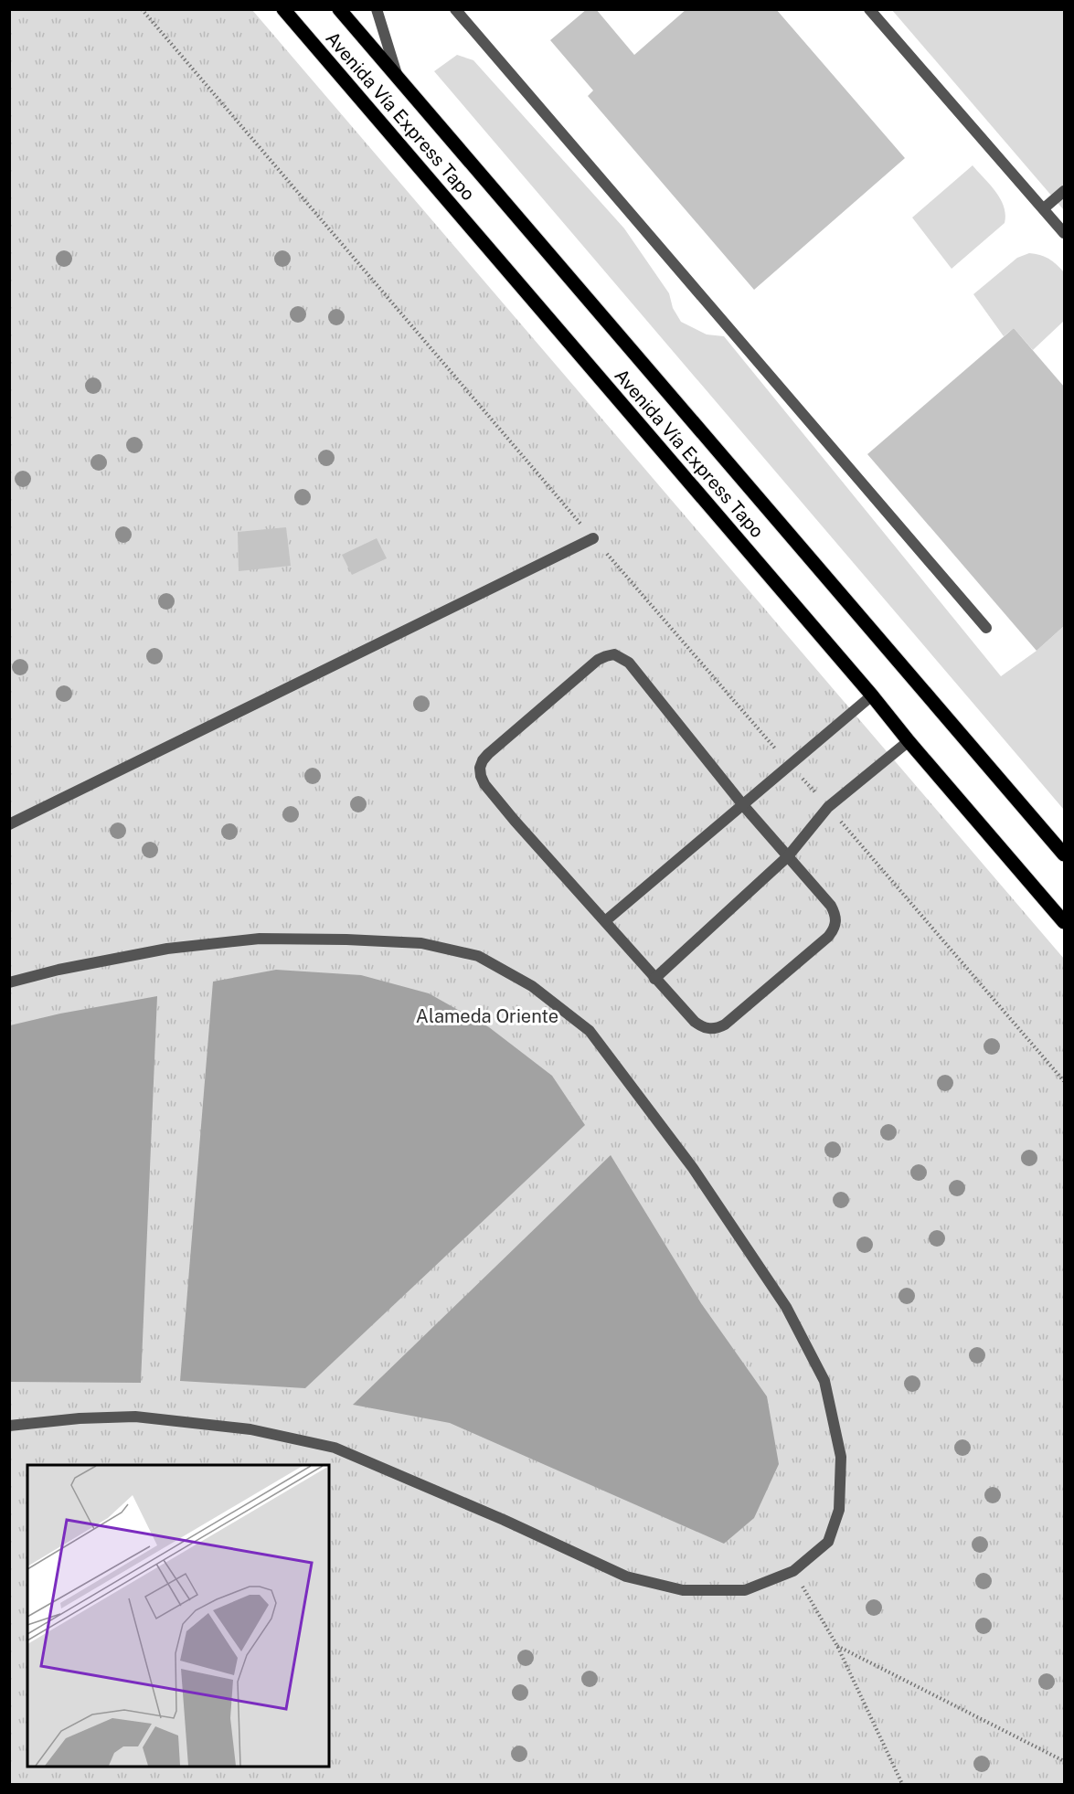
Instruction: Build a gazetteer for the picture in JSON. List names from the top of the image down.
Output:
{
  "streets": {
    "main road": ["Avenida Vía Express Tapo"]
  },
  "parks": ["Alameda Oriente"]
}
